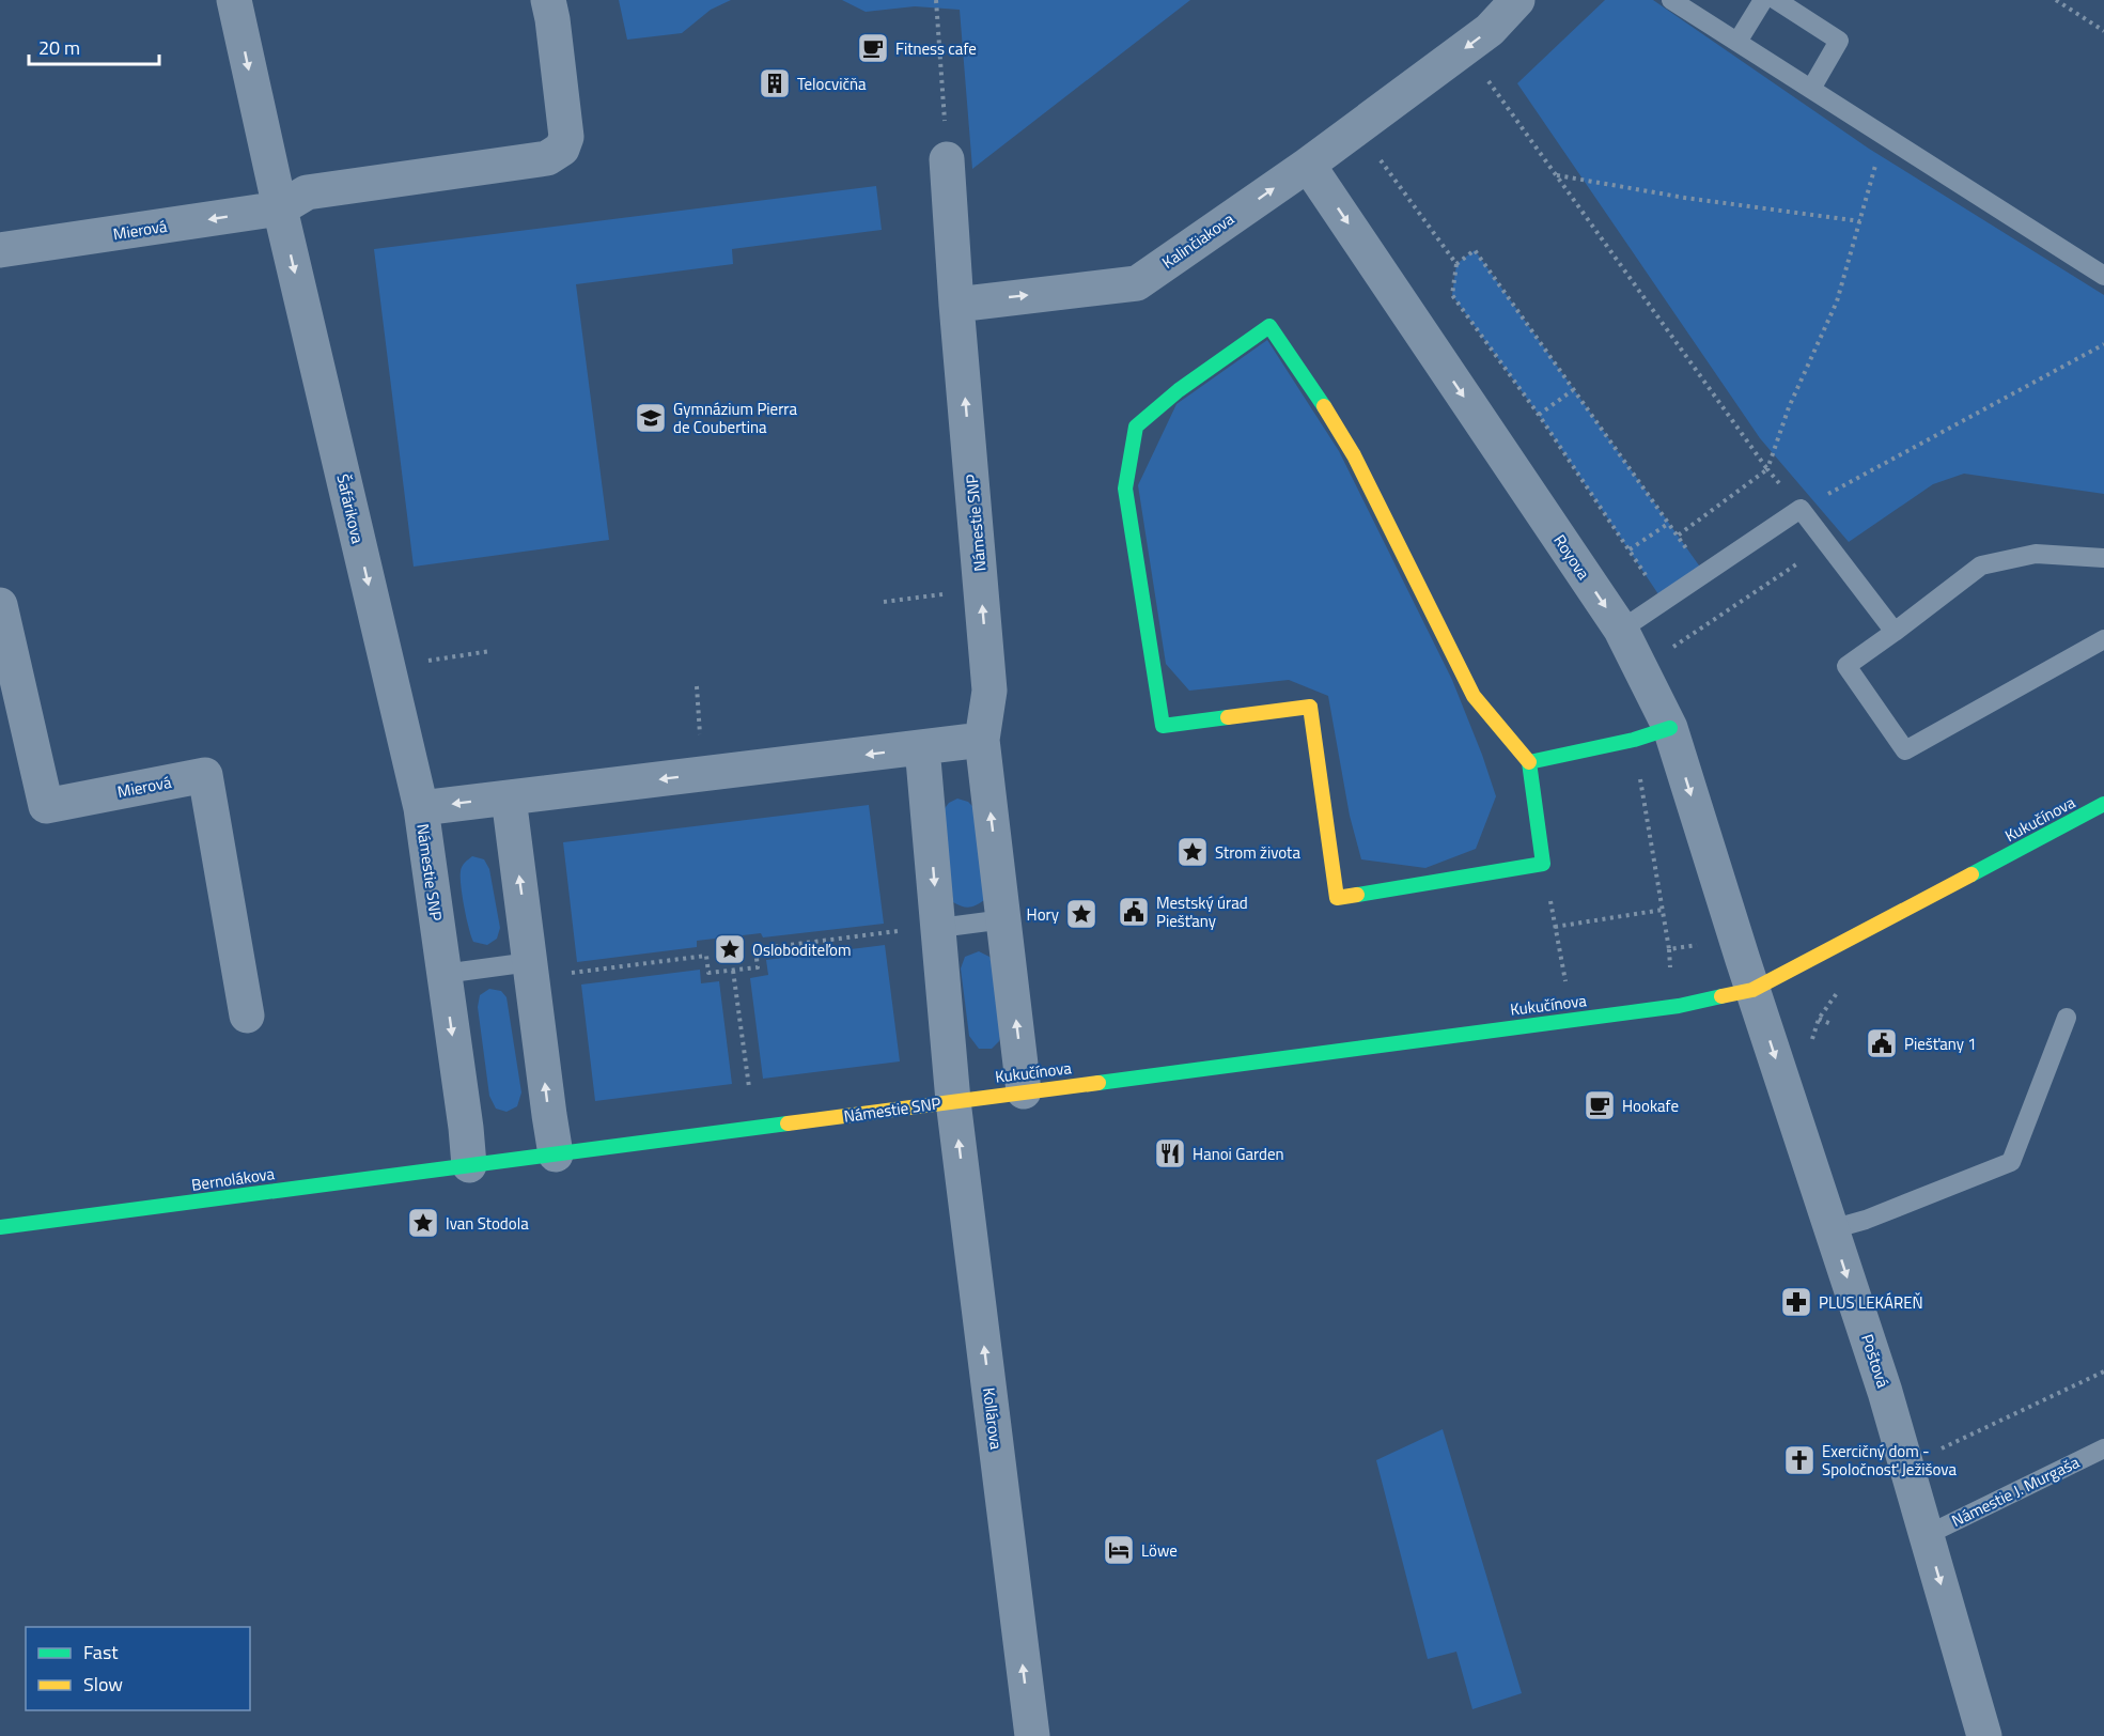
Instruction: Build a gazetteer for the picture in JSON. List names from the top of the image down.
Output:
{
  "streets": {
    "street": [
      "Mierová",
      "Kalinčiakova",
      "Šafárikova",
      "Námestie SNP",
      "Royova",
      "Kukučínova",
      "Bernolákova",
      "Poštová",
      "Kollárova"
    ],
    "lane": ["Námestie J. Murgaša"]
  },
  "crossings": [
    ["Mierová", "Šafárikova"],
    ["Kalinčiakova", "Námestie SNP"],
    ["Kalinčiakova", "Royova"],
    ["Šafárikova", "Námestie SNP"],
    ["Námestie SNP", "Kukučínova"],
    ["Námestie SNP", "Bernolákova"],
    ["Námestie SNP", "Kollárova"],
    ["Royova", "Kukučínova"],
    ["Royova", "Poštová"],
    ["Kukučínova", "Poštová"],
    ["Kukučínova", "Kollárova"],
    ["Poštová", "Námestie J. Murgaša"]
  ],
  "one_way": [
    "Šafárikova",
    "Royova",
    "Poštová",
    "Kollárova"
  ],
  "places": {
    "cafe": ["Fitness cafe", "Hookafe"],
    "building": ["Telocvičňa"],
    "school or university": ["Gymnázium Pierra de Coubertina"],
    "place": [
      "Strom života",
      "Hory",
      "Osloboditeľom",
      "Ivan Stodola"
    ],
    "public building": ["Mestský úrad Piešťany", "Piešťany 1"],
    "restaurant": ["Hanoi Garden"],
    "pharmacy": ["PLUS LEKÁREŇ"],
    "church": ["Exercičný dom - Spoločnosť Ježišova"],
    "hotel": ["Löwe"]
  },
  "legend": ["Fast", "Slow"],
  "scale_bar": "20 m"
}
